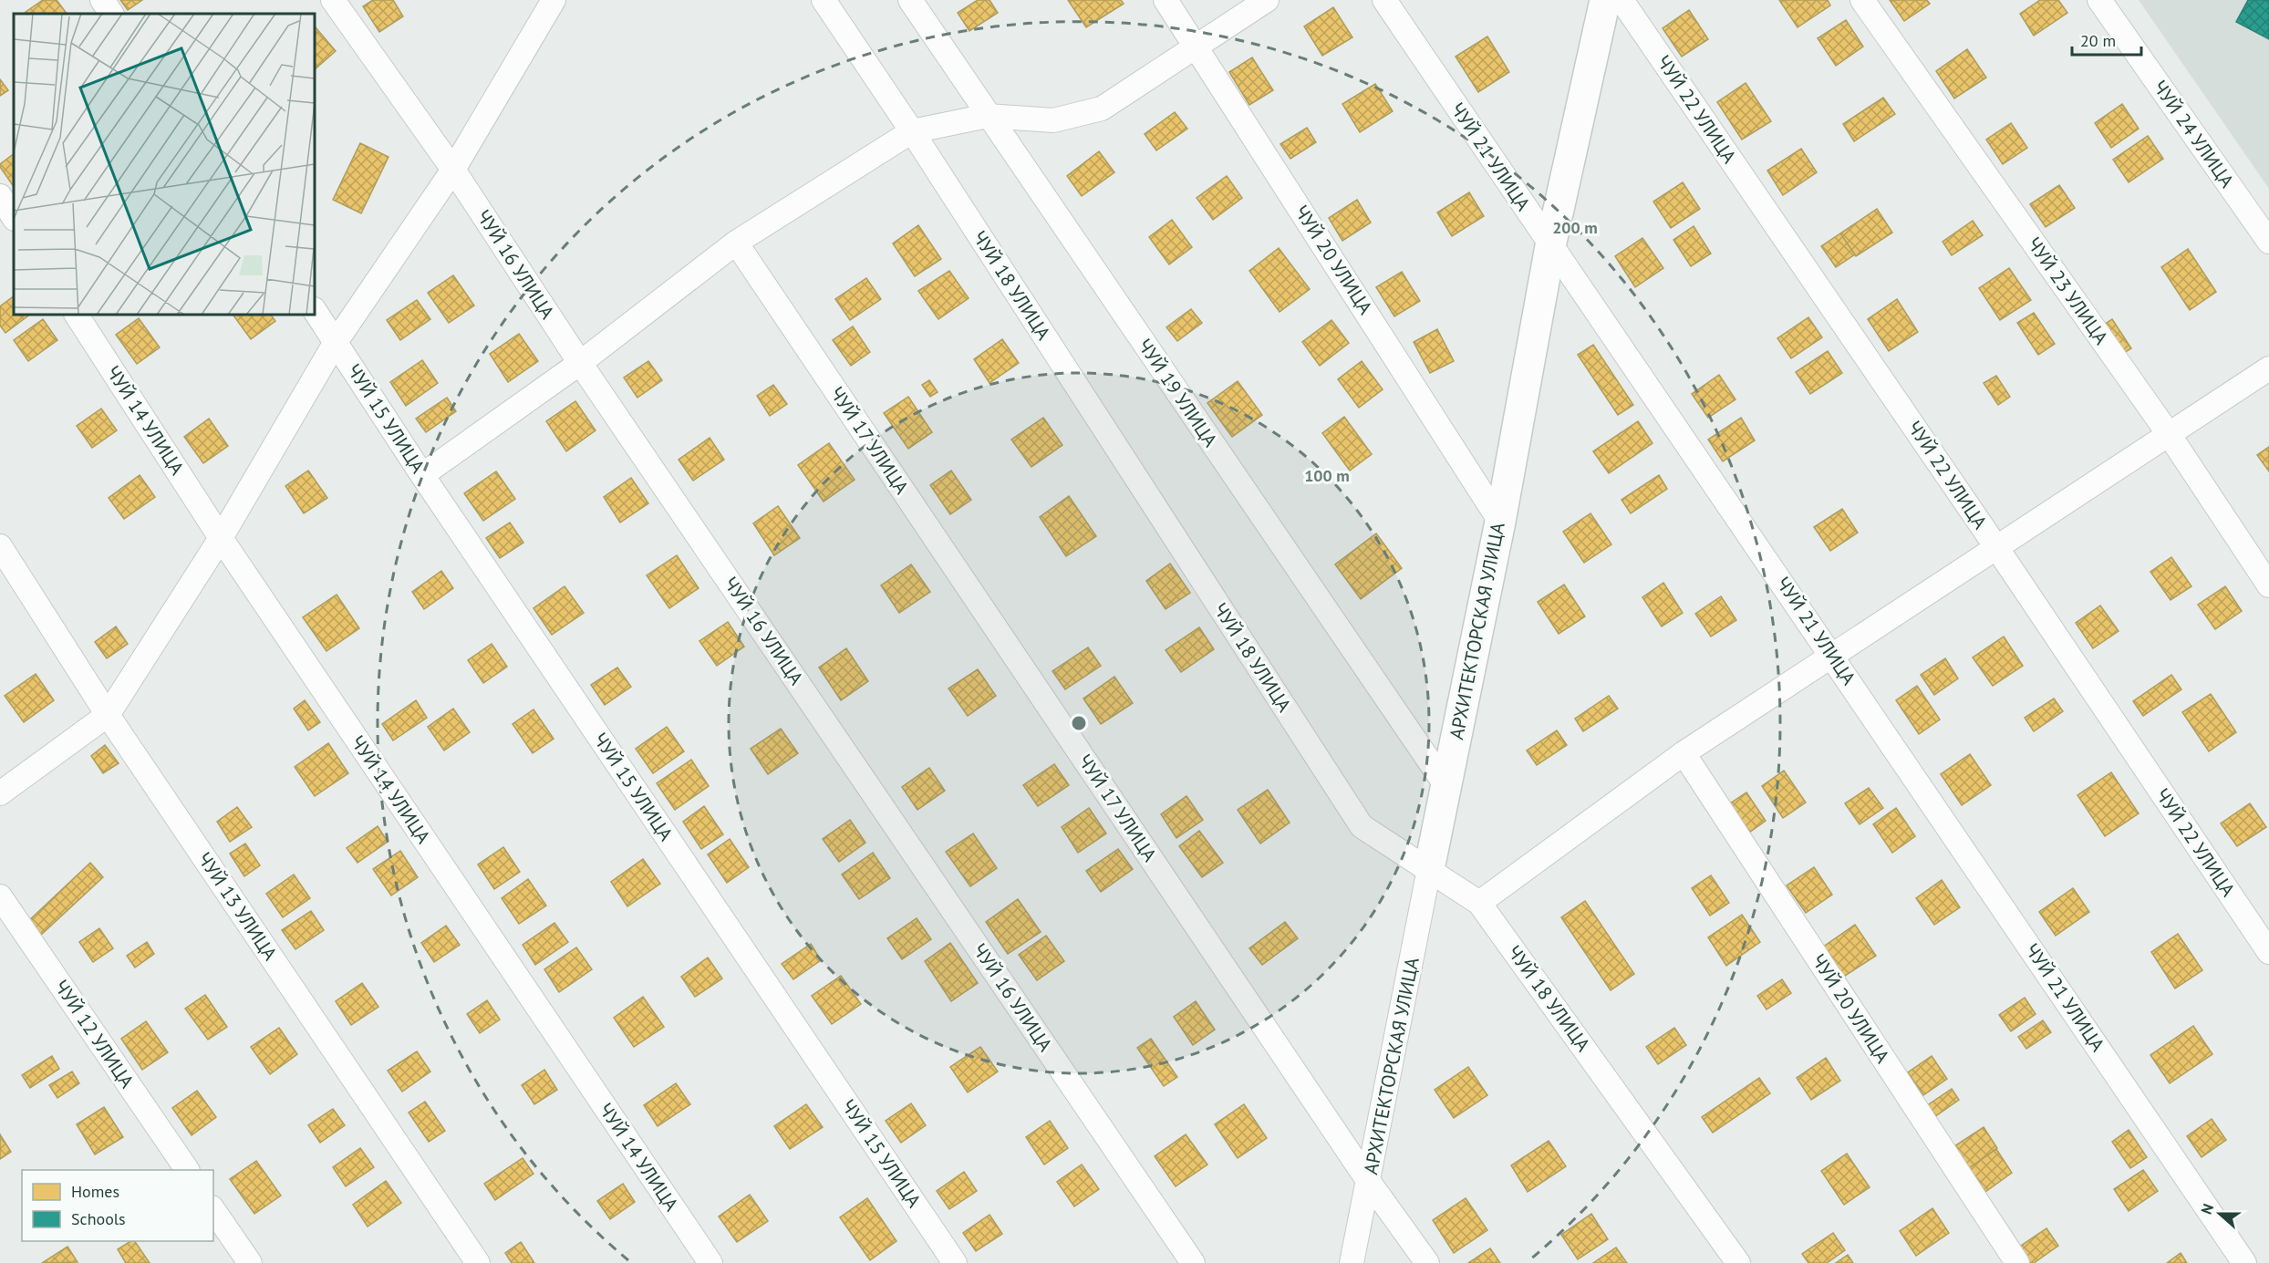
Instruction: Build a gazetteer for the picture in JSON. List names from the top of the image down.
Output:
{
  "streets": {
    "street": [
      "ЧУЙ 22 УЛИЦА",
      "ЧУЙ 24 УЛИЦА",
      "ЧУЙ 21 УЛИЦА",
      "ЧУЙ 20 УЛИЦА",
      "ЧУЙ 16 УЛИЦА",
      "ЧУЙ 18 УЛИЦА",
      "ЧУЙ 23 УЛИЦА",
      "ЧУЙ 19 УЛИЦА",
      "ЧУЙ 15 УЛИЦА",
      "ЧУЙ 14 УЛИЦА",
      "ЧУЙ 17 УЛИЦА",
      "АРХИТЕКТОРСКАЯ УЛИЦА",
      "ЧУЙ 13 УЛИЦА",
      "ЧУЙ 12 УЛИЦА"
    ]
  },
  "crossings": [
    ["ЧУЙ 21 УЛИЦА", "АРХИТЕКТОРСКАЯ УЛИЦА"],
    ["ЧУЙ 20 УЛИЦА", "АРХИТЕКТОРСКАЯ УЛИЦА"],
    ["ЧУЙ 18 УЛИЦА", "АРХИТЕКТОРСКАЯ УЛИЦА"],
    ["ЧУЙ 19 УЛИЦА", "АРХИТЕКТОРСКАЯ УЛИЦА"],
    ["ЧУЙ 17 УЛИЦА", "АРХИТЕКТОРСКАЯ УЛИЦА"]
  ],
  "legend": ["Homes", "Schools"],
  "scale_bar": "20 m",
  "north": "left",
  "rings": ["200 m", "100 m"]
}
